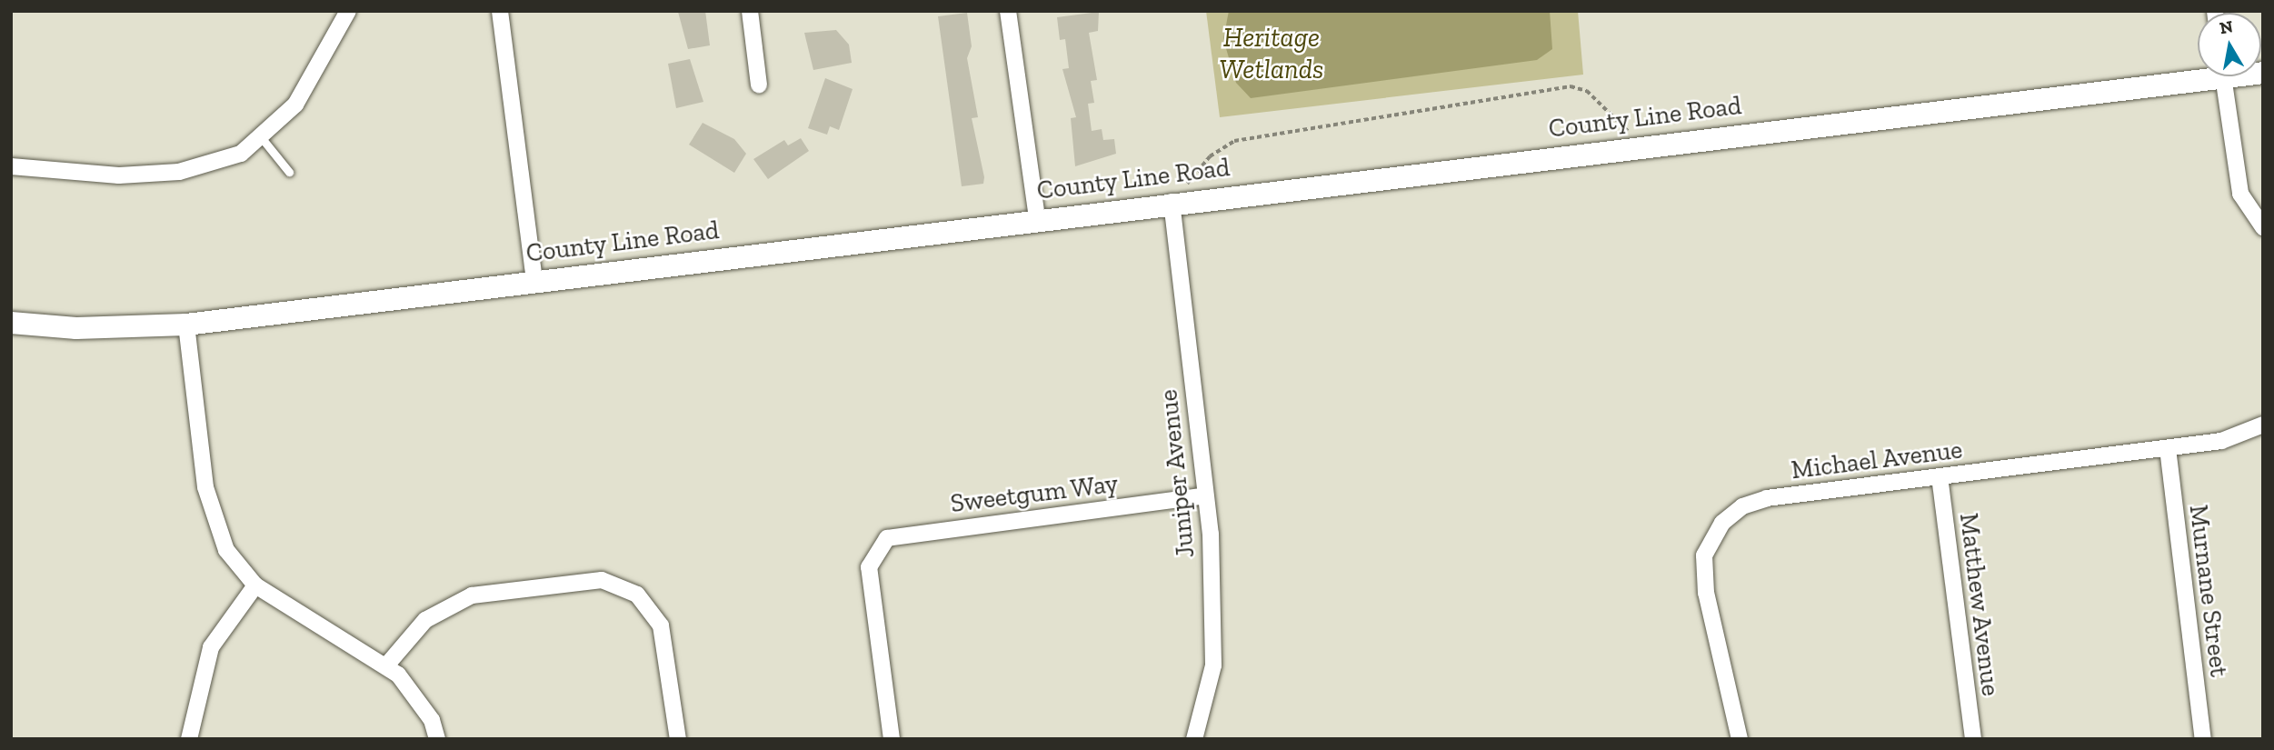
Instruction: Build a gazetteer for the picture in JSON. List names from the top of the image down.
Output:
{
  "streets": {
    "main road": ["County Line Road"],
    "street": [
      "Michael Avenue",
      "Juniper Avenue",
      "Sweetgum Way",
      "Murnane Street",
      "Matthew Avenue"
    ]
  },
  "crossings": [
    ["County Line Road", "Juniper Avenue"],
    ["Michael Avenue", "Murnane Street"],
    ["Michael Avenue", "Matthew Avenue"],
    ["Juniper Avenue", "Sweetgum Way"]
  ],
  "water": ["Heritage Wetlands"],
  "north": "top"
}
